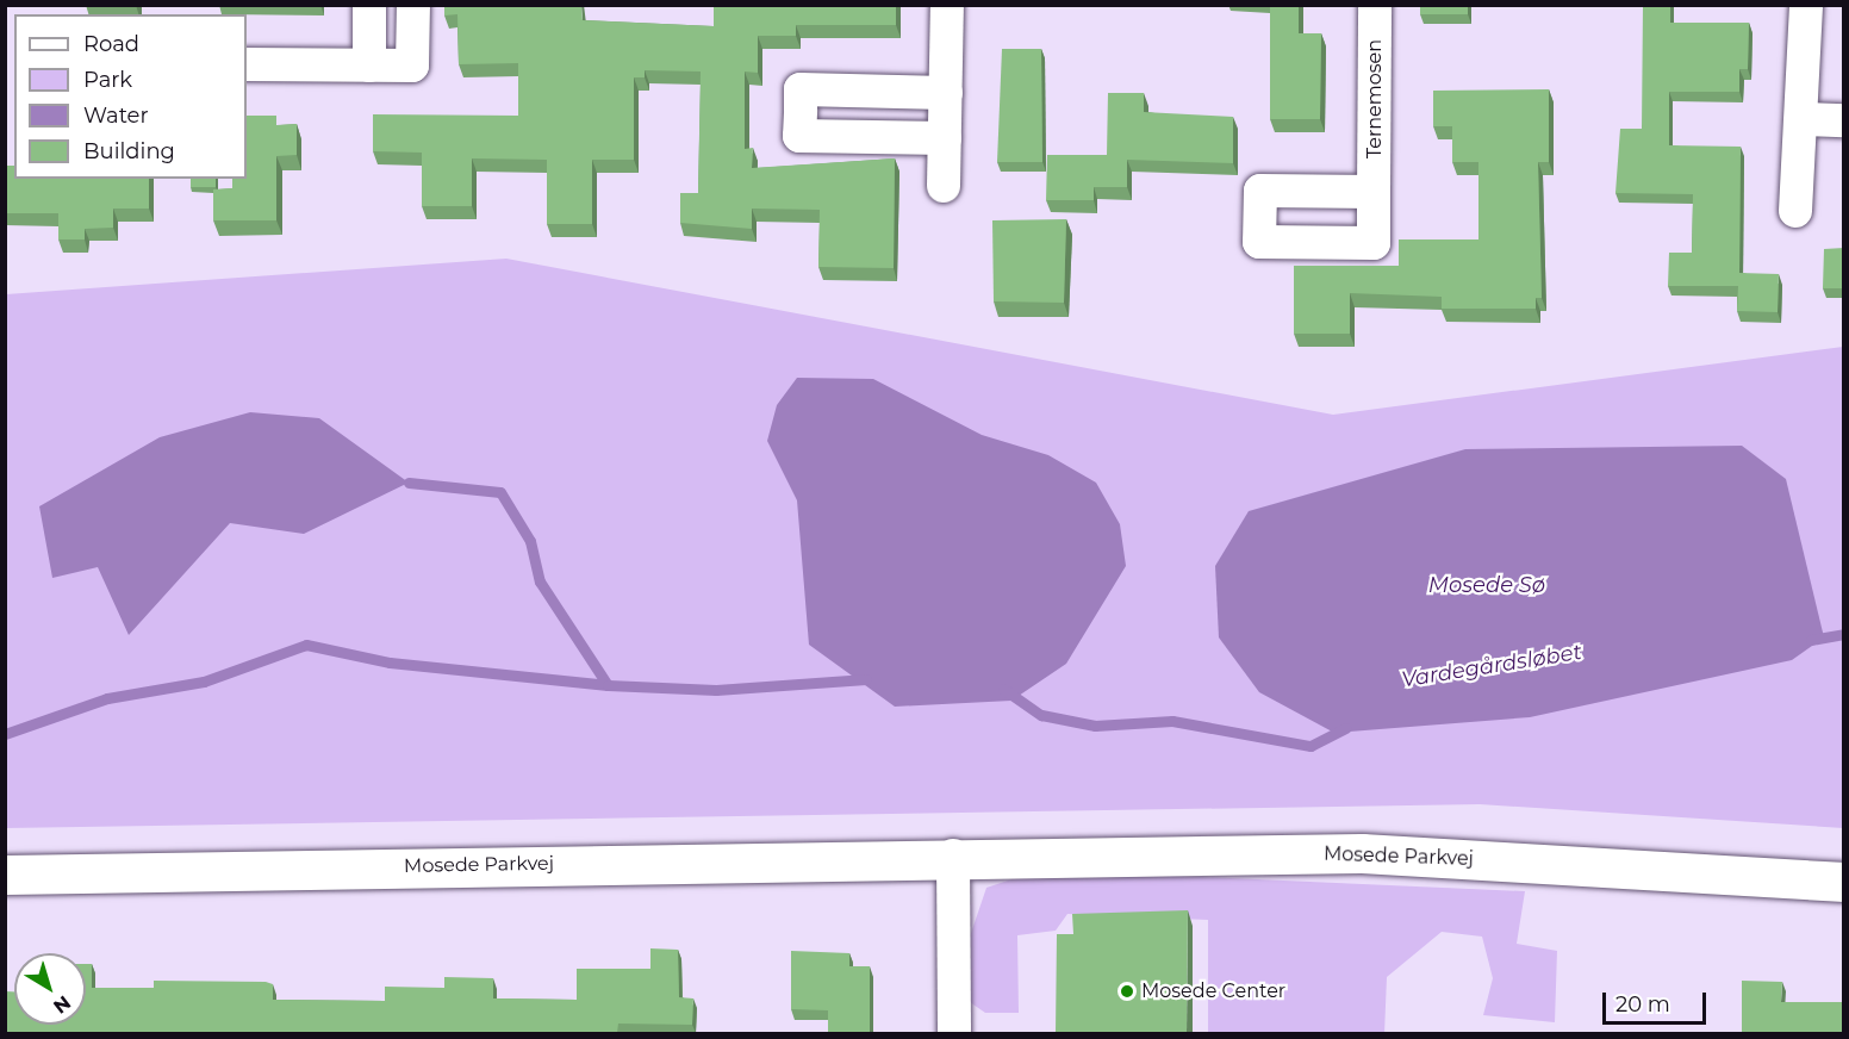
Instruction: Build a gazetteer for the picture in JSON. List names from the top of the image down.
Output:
{
  "streets": {
    "street": ["Ternemosen", "Mosede Parkvej"]
  },
  "water": ["Mosede Sø", "Vardegårdsløbet"],
  "places": ["Mosede Center"],
  "legend": [
    "Road",
    "Park",
    "Water",
    "Building"
  ],
  "scale_bar": "20 m",
  "north": "bottom right"
}
